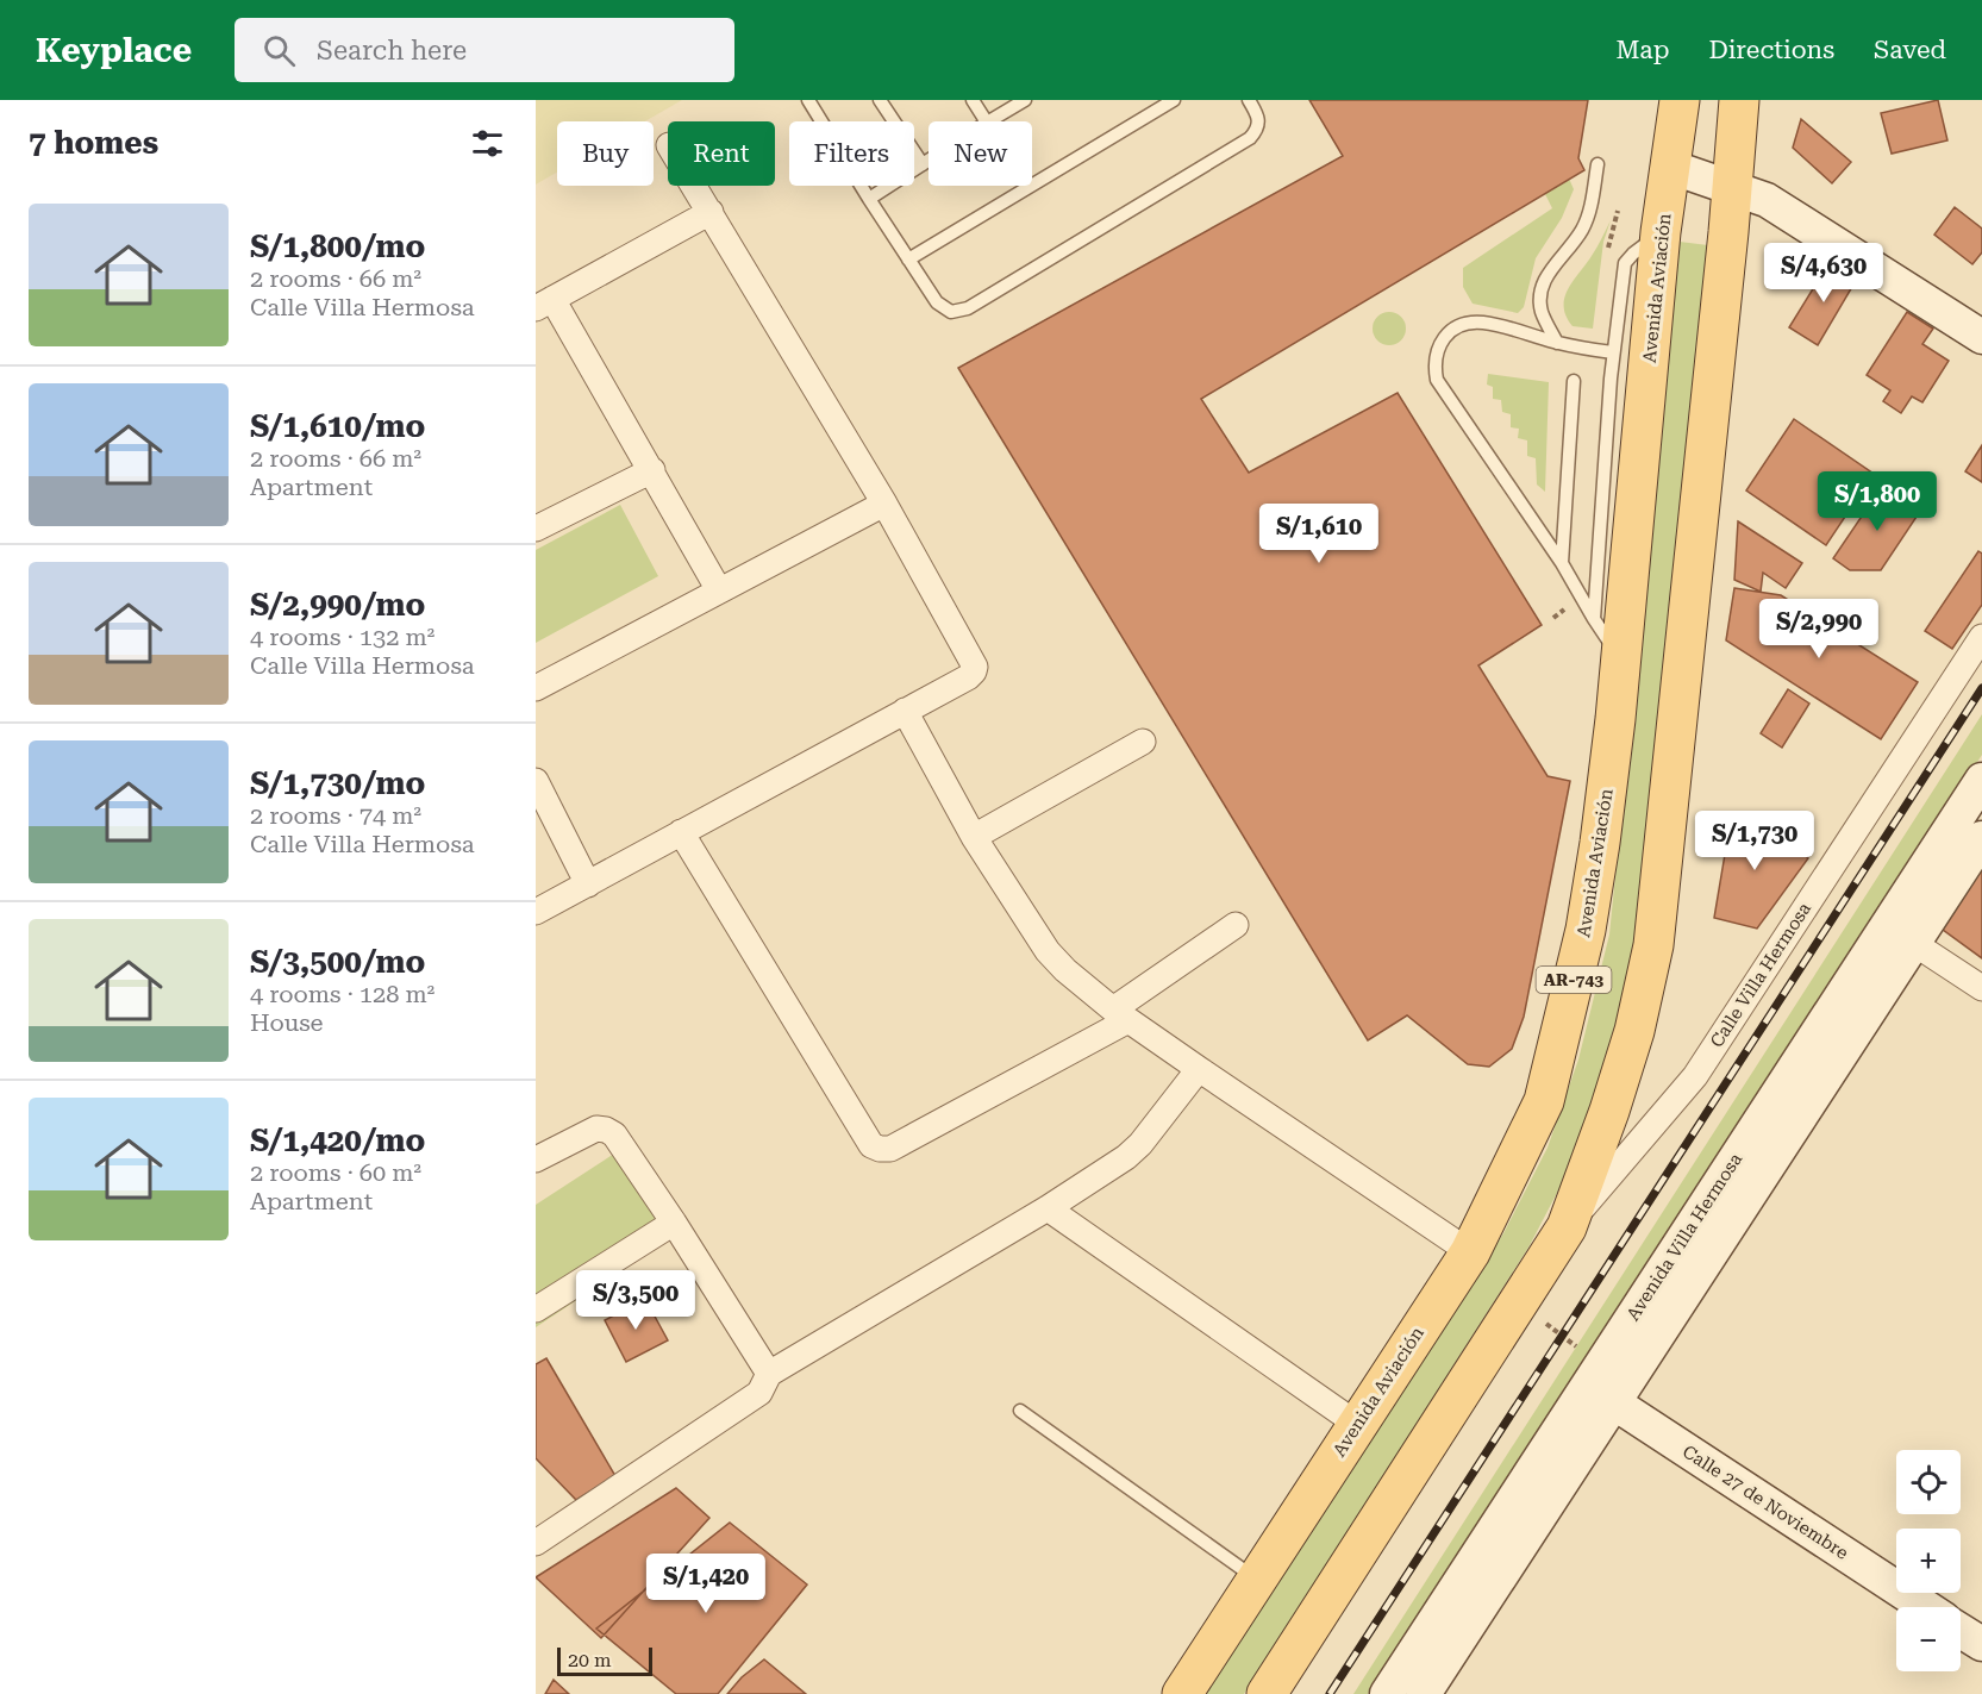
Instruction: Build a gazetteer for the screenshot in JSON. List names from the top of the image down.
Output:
{
  "streets": {
    "main road": [
      "Avenida Aviación",
      "AR-743",
      "Avenida Villa Hermosa",
      "Calle 27 de Noviembre"
    ],
    "street": ["Calle Villa Hermosa"]
  },
  "crossings": [
    ["Avenida Villa Hermosa", "Calle 27 de Noviembre"]
  ],
  "scale_bar": "20 m",
  "page": {
    "header": "Keyplace",
    "search": "Search here",
    "nav": ["Map", "Directions", "Saved"],
    "heading": "7 homes",
    "chip": [
      "Buy",
      "Rent",
      "Filters",
      "New"
    ],
    "list": [
      {
        "name": "S/1,800/mo",
        "note": "2 rooms · 66 m² · Calle Villa Hermosa"
      },
      {
        "name": "S/1,610/mo",
        "note": "2 rooms · 66 m² · Apartment"
      },
      {
        "name": "S/2,990/mo",
        "note": "4 rooms · 132 m² · Calle Villa Hermosa"
      },
      {
        "name": "S/1,730/mo",
        "note": "2 rooms · 74 m² · Calle Villa Hermosa"
      },
      {
        "name": "S/3,500/mo",
        "note": "4 rooms · 128 m² · House"
      },
      {
        "name": "S/1,420/mo",
        "note": "2 rooms · 60 m² · Apartment"
      }
    ],
    "price": [
      "S/4,630",
      "S/1,800",
      "S/1,610",
      "S/2,990",
      "S/1,730",
      "S/3,500",
      "S/1,420"
    ],
    "map_buttons": ["+", "−"],
    "scale": "20 m"
  }
}
